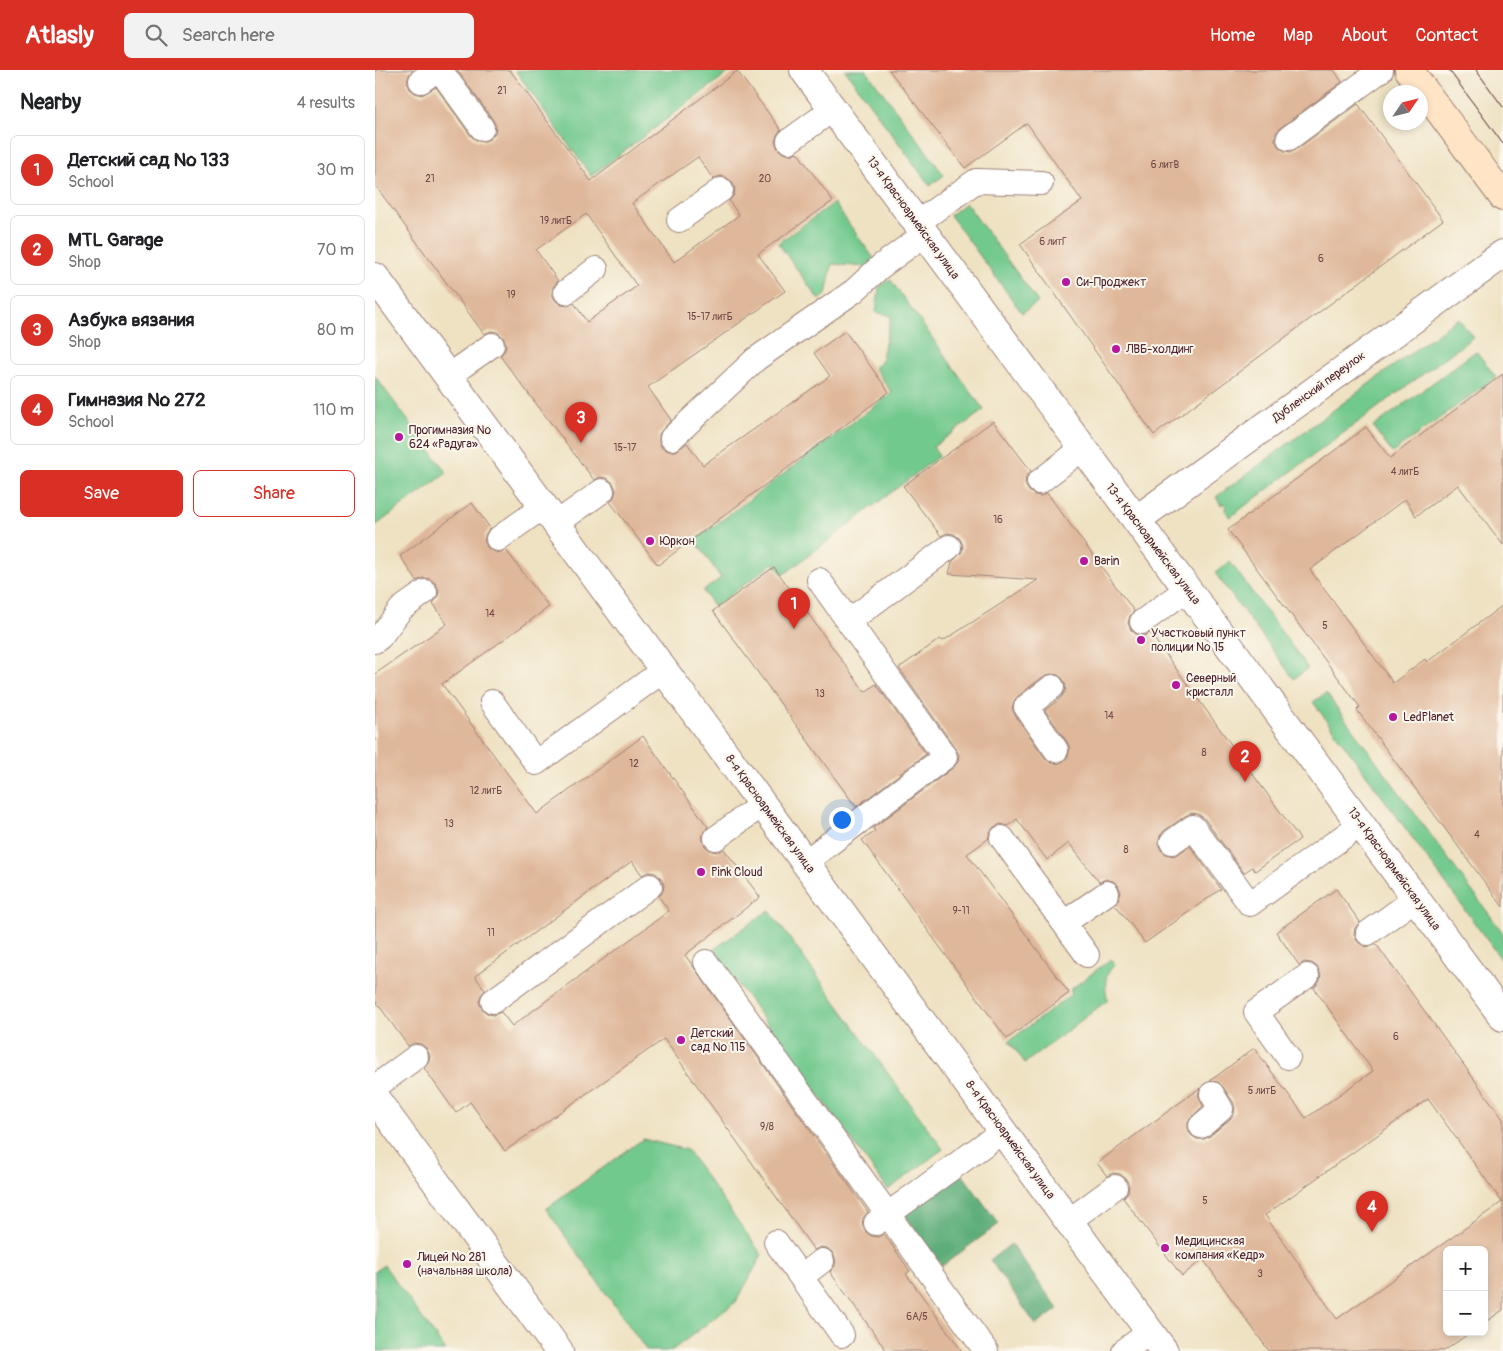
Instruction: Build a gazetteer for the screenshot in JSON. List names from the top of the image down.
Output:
{
  "streets": {
    "street": ["13-я Красноармейская улица", "Дубленский переулок", "8-я Красноармейская улица"]
  },
  "crossings": [
    ["13-я Красноармейская улица", "Дубленский переулок"]
  ],
  "places": [
    "Си-Проджект",
    "ЛВБ-холдинг",
    "Прогимназия № 624 «Радуга»",
    "Юркон",
    "Barin",
    "Участковый пункт полиции № 15",
    "Северный кристалл",
    "LedPlanet",
    "Pink Cloud",
    "Детский сад № 115",
    "Медицинская компания «Кедр»",
    "Лицей № 281 (начальная школа)"
  ],
  "house_numbers": [
    "21",
    "6 литВ",
    "21",
    "20",
    "19 литБ",
    "6 литГ",
    "6",
    "19",
    "15-17 литБ",
    "15-17",
    "4 литБ",
    "16",
    "14",
    "5",
    "13",
    "14",
    "8",
    "12",
    "12 литБ",
    "13",
    "4",
    "8",
    "9-11",
    "11",
    "6",
    "5 литБ",
    "9/8",
    "5",
    "3",
    "6А/5"
  ],
  "north": "top right",
  "page": {
    "header": "Atlasly",
    "search": "Search here",
    "nav": [
      "Home",
      "Map",
      "About",
      "Contact"
    ],
    "heading": ["Nearby", "4 results"],
    "list": [
      {
        "mark": "1",
        "name": "Детский сад № 133",
        "note": "School",
        "value": "30 m"
      },
      {
        "mark": "2",
        "name": "MTL Garage",
        "note": "Shop",
        "value": "70 m"
      },
      {
        "mark": "3",
        "name": "Азбука вязания",
        "note": "Shop",
        "value": "80 m"
      },
      {
        "mark": "4",
        "name": "Гимназия № 272",
        "note": "School",
        "value": "110 m"
      }
    ],
    "pins": [
      "3",
      "1",
      "2",
      "4"
    ],
    "buttons": ["Save", "Share"],
    "map_buttons": ["+", "−"]
  }
}
